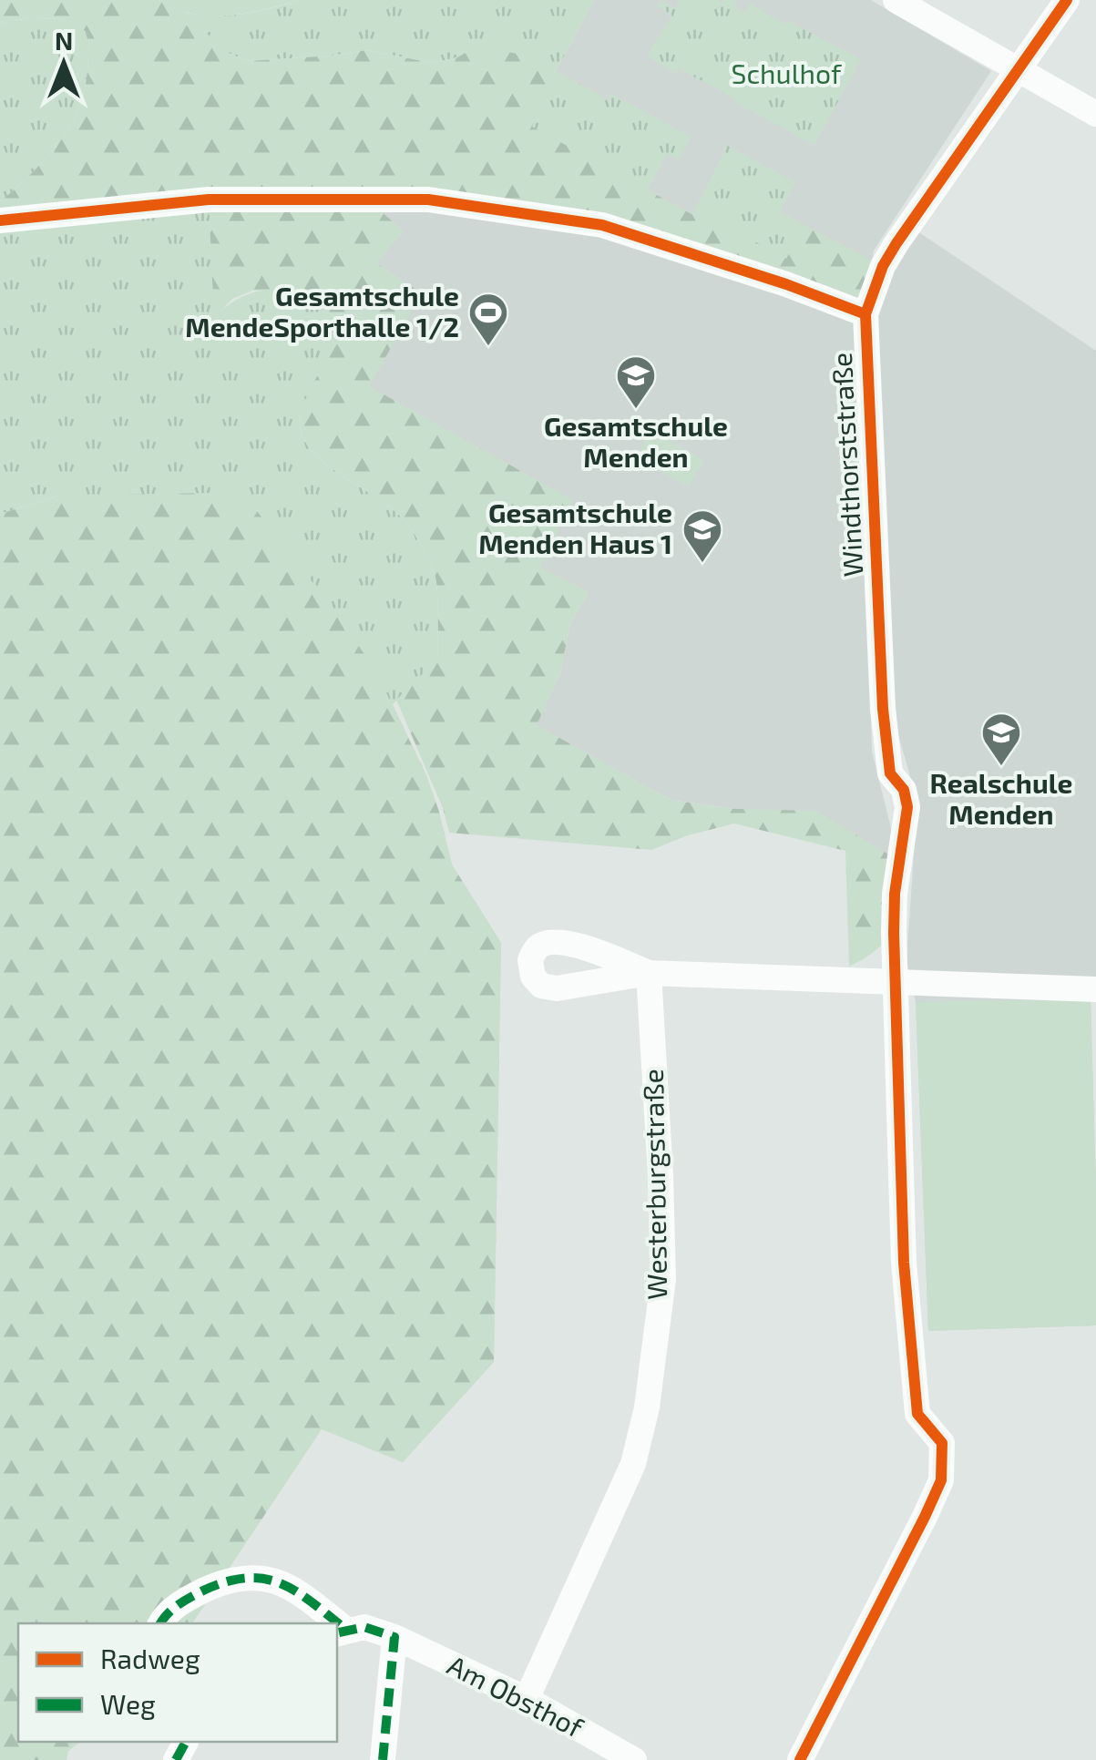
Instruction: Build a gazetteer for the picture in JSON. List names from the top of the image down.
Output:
{
  "streets": {
    "street": ["Windthorststraße", "Westerburgstraße", "Am Obsthof"]
  },
  "crossings": [
    ["Windthorststraße", "Westerburgstraße"],
    ["Westerburgstraße", "Am Obsthof"]
  ],
  "parks": ["Schulhof"],
  "places": {
    "sports": ["Gesamtschule MendeSporthalle 1/2"],
    "school or university": ["Gesamtschule Menden", "Gesamtschule Menden Haus 1", "Realschule Menden"]
  },
  "legend": ["Radweg", "Weg"],
  "north": "top"
}
